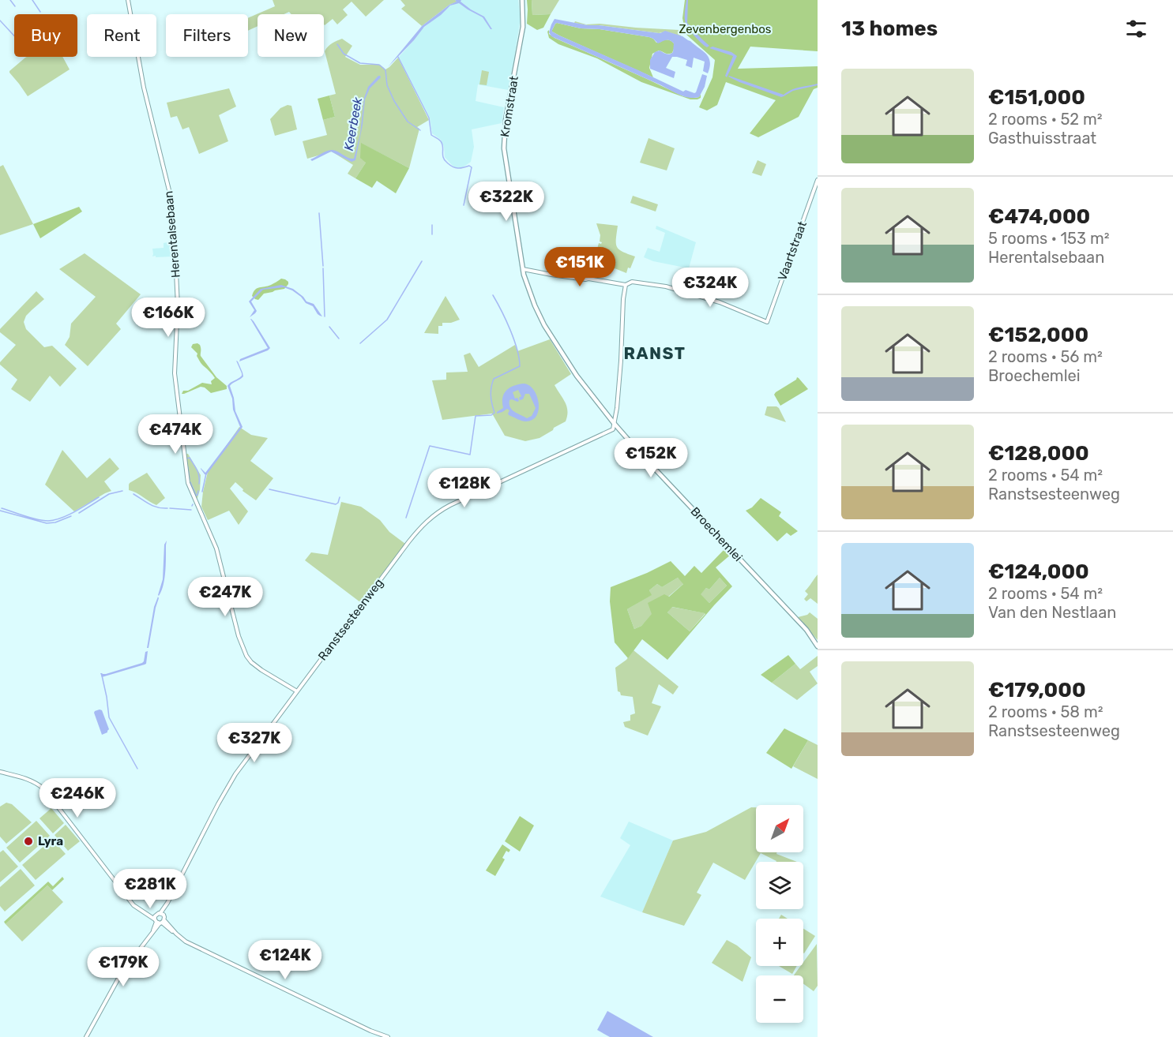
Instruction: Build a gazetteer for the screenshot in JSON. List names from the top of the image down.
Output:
{
  "streets": {
    "main road": ["Kromstraat", "Broechemlei"],
    "street": ["Herentalsebaan", "Vaartstraat", "Ranstsesteenweg"]
  },
  "crossings": [
    ["Kromstraat", "Broechemlei"],
    ["Herentalsebaan", "Ranstsesteenweg"],
    ["Broechemlei", "Ranstsesteenweg"]
  ],
  "districts": ["RANST"],
  "water": ["Keerbeek"],
  "parks": ["Zevenbergenbos"],
  "places": ["Lyra"],
  "north": "top right",
  "page": {
    "heading": "13 homes",
    "chip": [
      "Buy",
      "Rent",
      "Filters",
      "New"
    ],
    "list": [
      {
        "name": "€151,000",
        "note": "2 rooms · 52 m² · Gasthuisstraat"
      },
      {
        "name": "€474,000",
        "note": "5 rooms · 153 m² · Herentalsebaan"
      },
      {
        "name": "€152,000",
        "note": "2 rooms · 56 m² · Broechemlei"
      },
      {
        "name": "€128,000",
        "note": "2 rooms · 54 m² · Ranstsesteenweg"
      },
      {
        "name": "€124,000",
        "note": "2 rooms · 54 m² · Van den Nestlaan"
      },
      {
        "name": "€179,000",
        "note": "2 rooms · 58 m² · Ranstsesteenweg"
      }
    ],
    "price": [
      "€322K",
      "€151K",
      "€324K",
      "€166K",
      "€474K",
      "€152K",
      "€128K",
      "€247K",
      "€327K",
      "€246K",
      "€281K",
      "€124K",
      "€179K"
    ],
    "map_buttons": ["+", "−"]
  }
}
